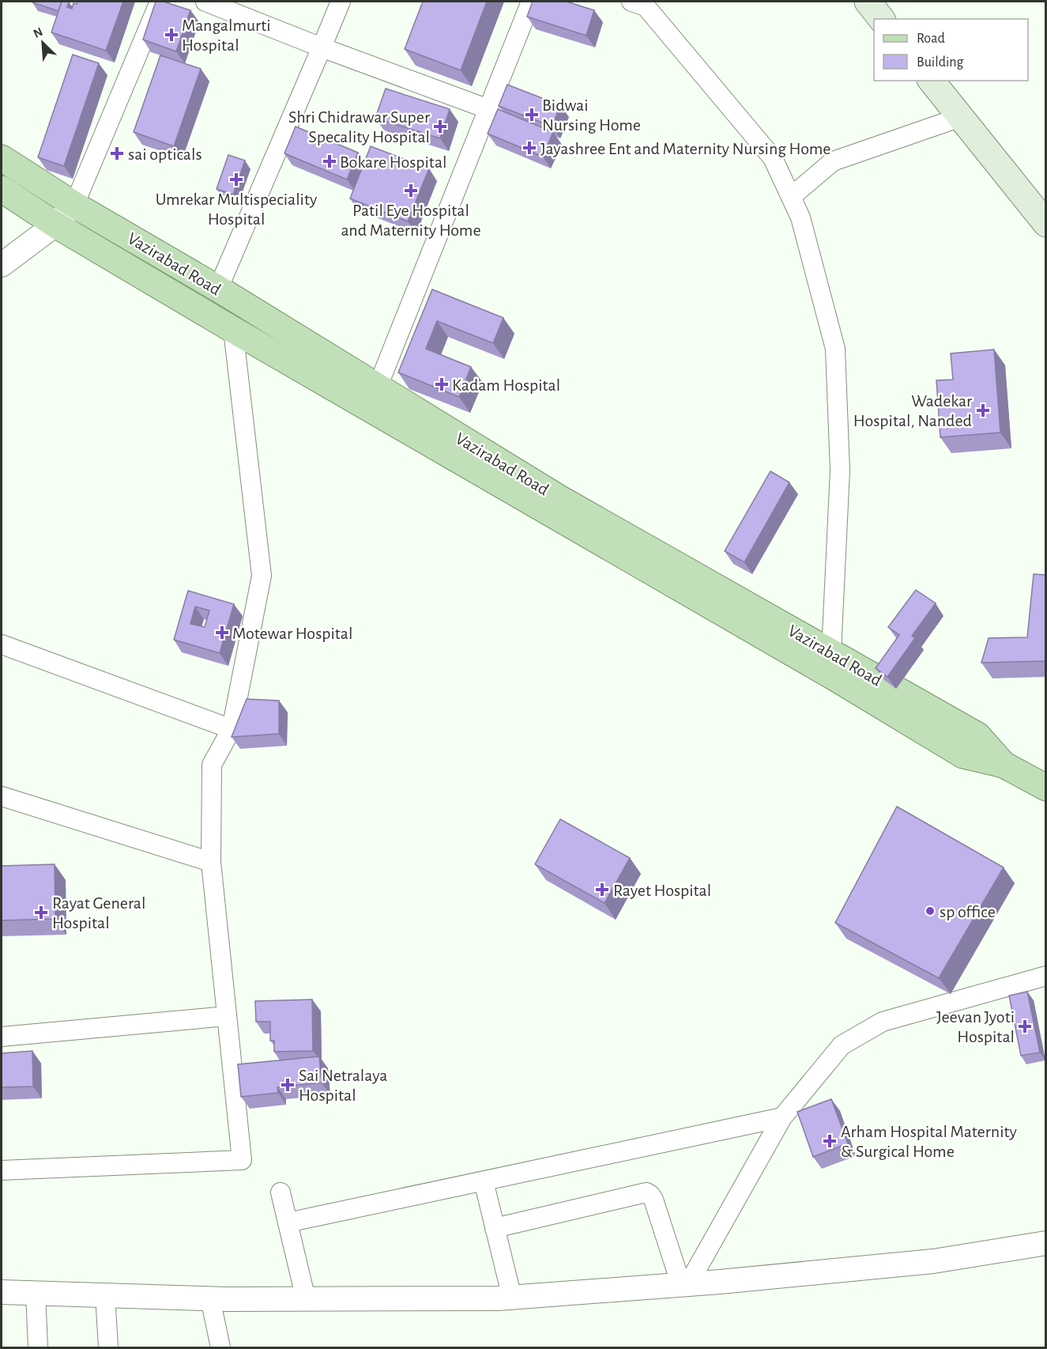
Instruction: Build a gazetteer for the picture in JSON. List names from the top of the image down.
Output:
{
  "streets": {
    "main road": ["Vazirabad Road"]
  },
  "places": {
    "health": [
      "Mangalmurti Hospital",
      "Bidwai Nursing Home",
      "Shri Chidrawar Super Specality Hospital",
      "Jayashree Ent and Maternity Nursing Home",
      "sai opticals",
      "Bokare Hospital",
      "Umrekar Multispeciality Hospital",
      "Patil Eye Hospital and Maternity Home",
      "Kadam Hospital",
      "Wadekar Hospital, Nanded",
      "Motewar Hospital",
      "Rayet Hospital",
      "Rayat General Hospital",
      "Jeevan Jyoti Hospital",
      "Sai Netralaya Hospital",
      "Arham Hospital Maternity & Surgical Home"
    ],
    "other": ["sp office"]
  },
  "legend": ["Road", "Building"],
  "north": "top left"
}
